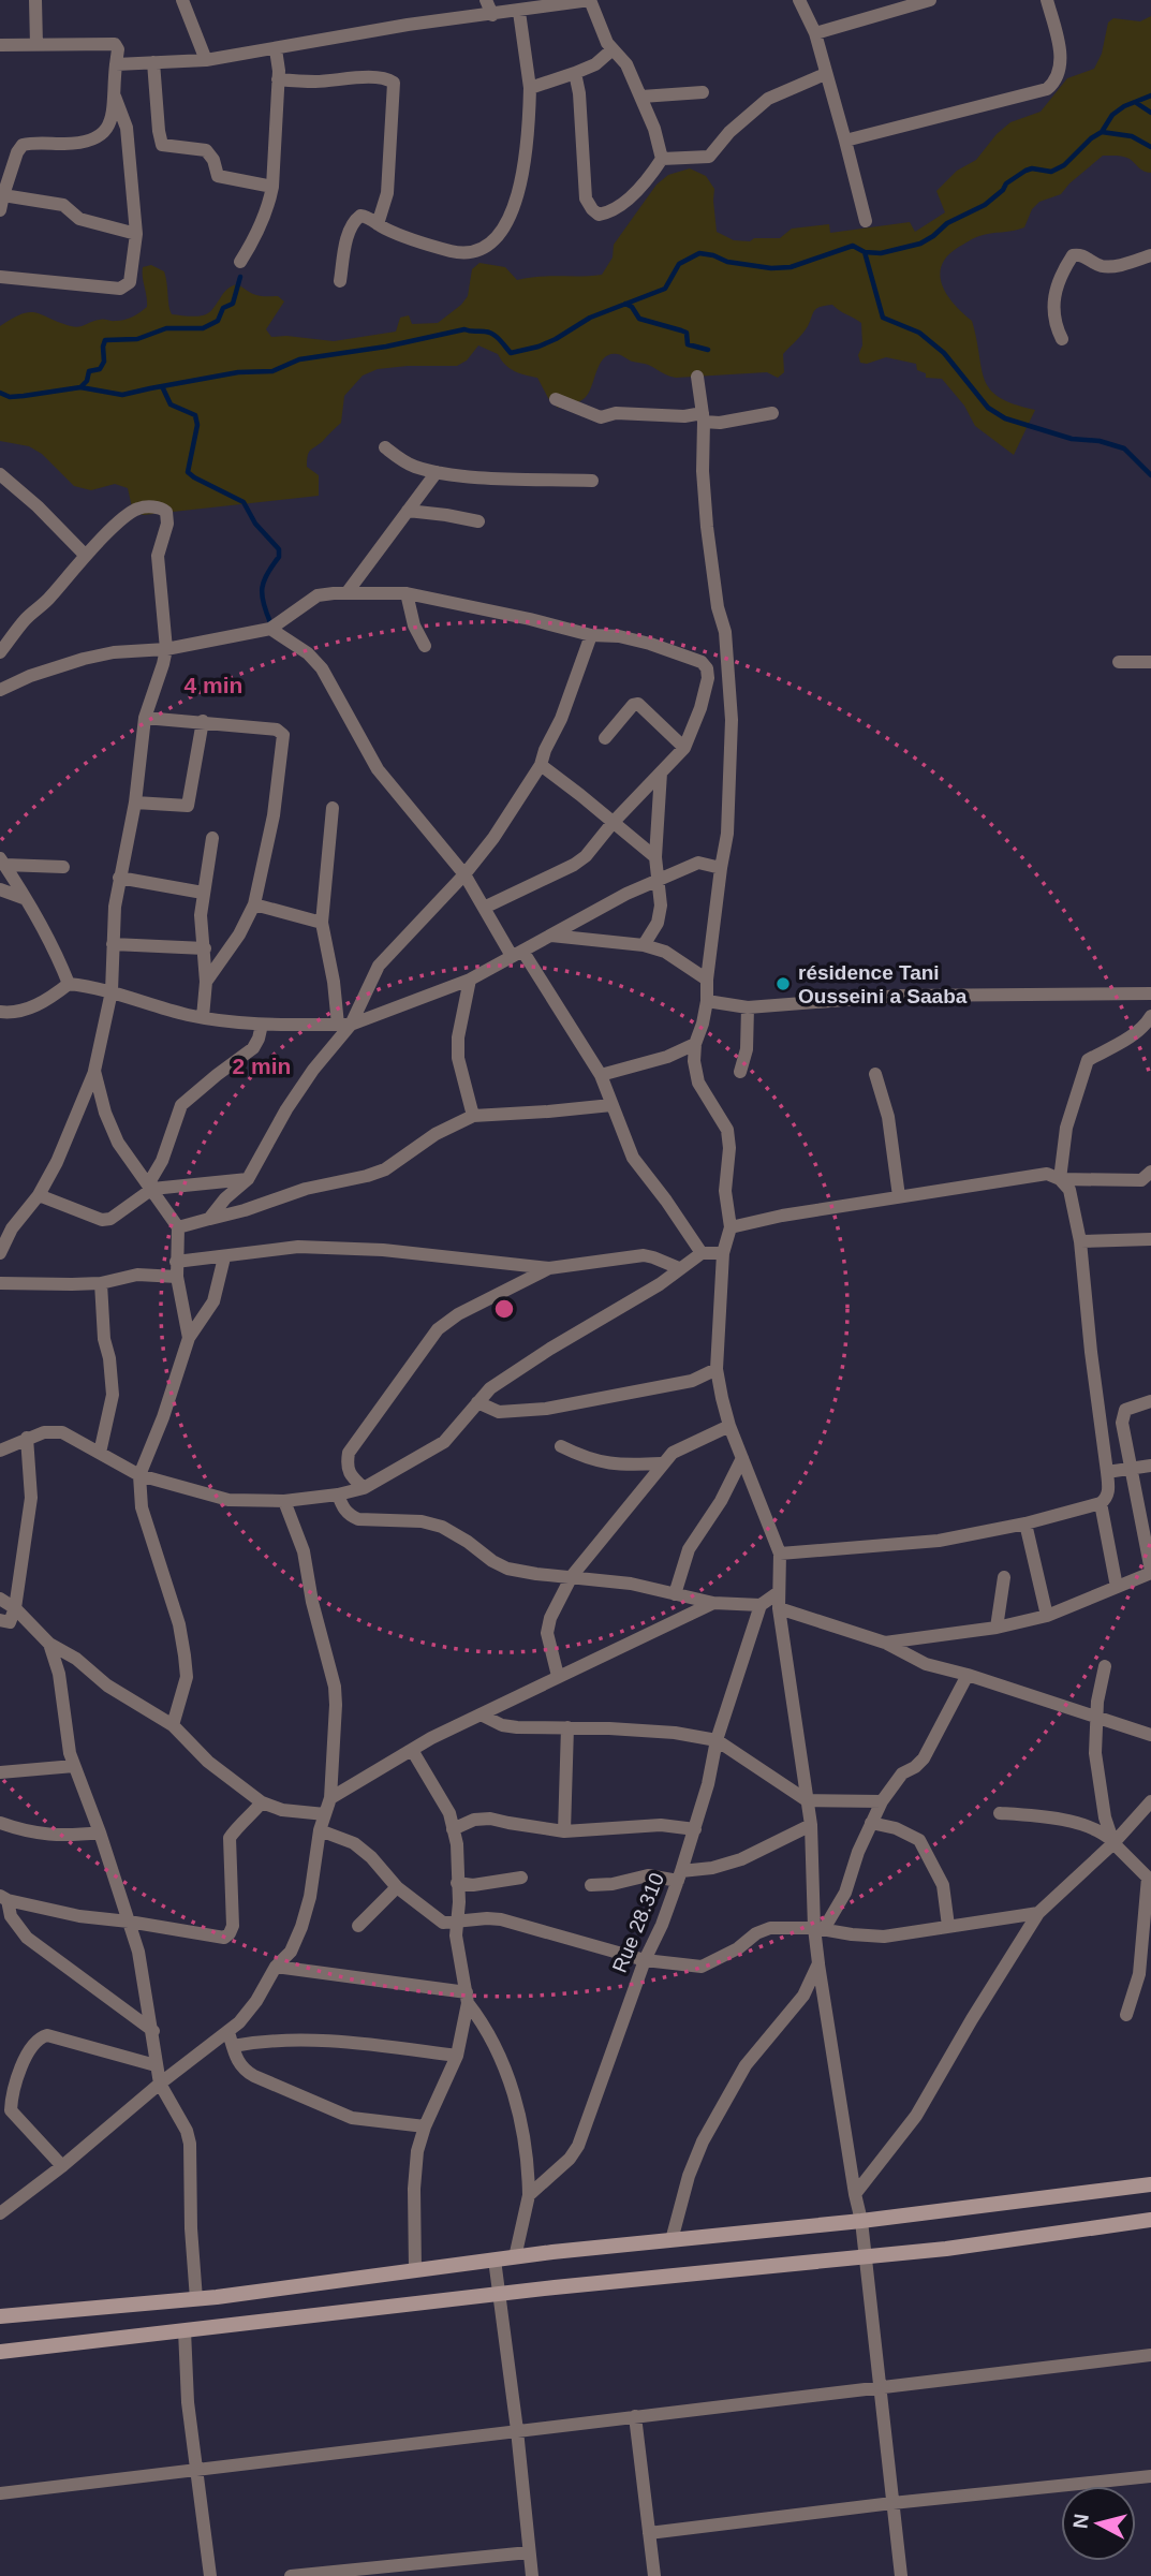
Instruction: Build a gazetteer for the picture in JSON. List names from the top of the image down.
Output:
{
  "streets": {
    "street": ["Rue 28.310"]
  },
  "places": ["résidence Tani Ousseini a Saaba"],
  "north": "left",
  "rings": ["4 min", "2 min"]
}
